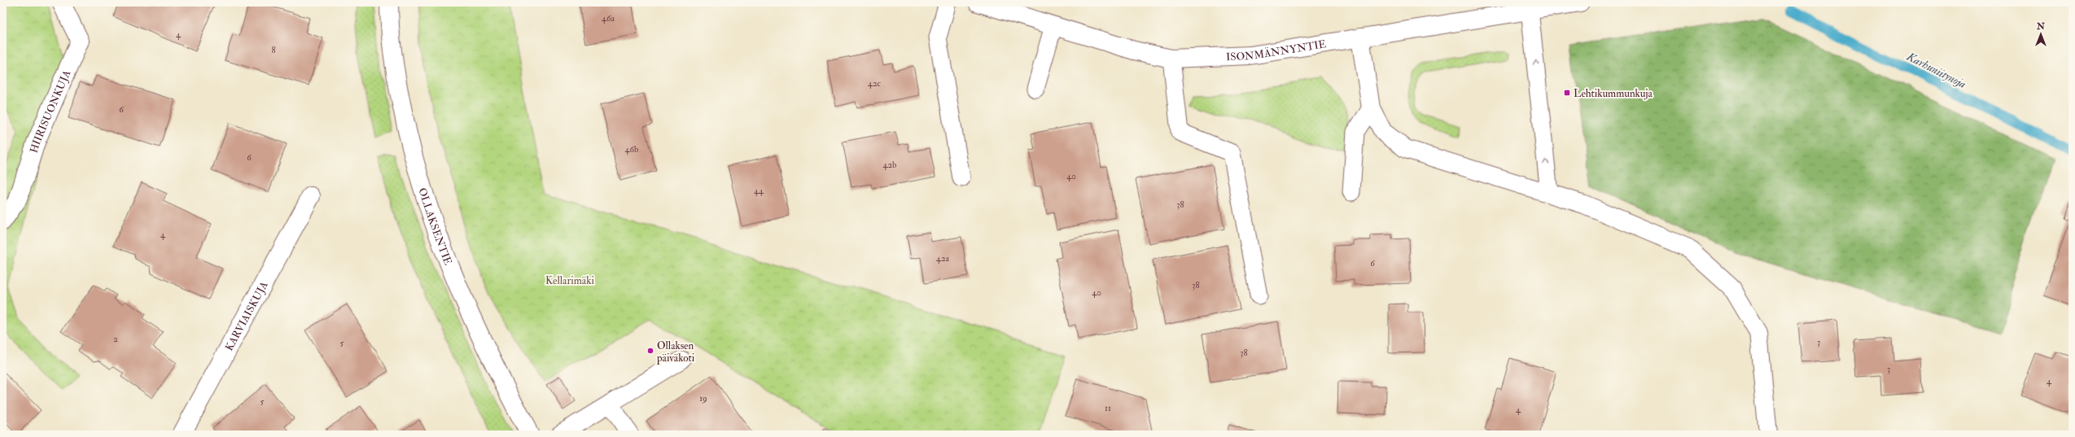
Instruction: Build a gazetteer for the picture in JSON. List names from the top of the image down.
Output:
{
  "streets": {
    "street": [
      "ISONMÄNNYNTIE",
      "HIIRISUONKUJA",
      "OLLAKSENTIE",
      "KARVIAISKUJA"
    ]
  },
  "water": ["Karhuniitynoja"],
  "parks": ["Kellarimäki"],
  "places": {
    "transit": ["Lehtikummunkuja"],
    "other": ["Ollaksen päiväkoti"]
  },
  "house_numbers": [
    "46a",
    "4",
    "8",
    "42c",
    "6",
    "46b",
    "6",
    "42b",
    "40",
    "44",
    "38",
    "4",
    "42a",
    "6",
    "38",
    "40",
    "2",
    "3",
    "5",
    "38",
    "3",
    "4",
    "19",
    "5",
    "11",
    "4"
  ],
  "north": "top"
}
